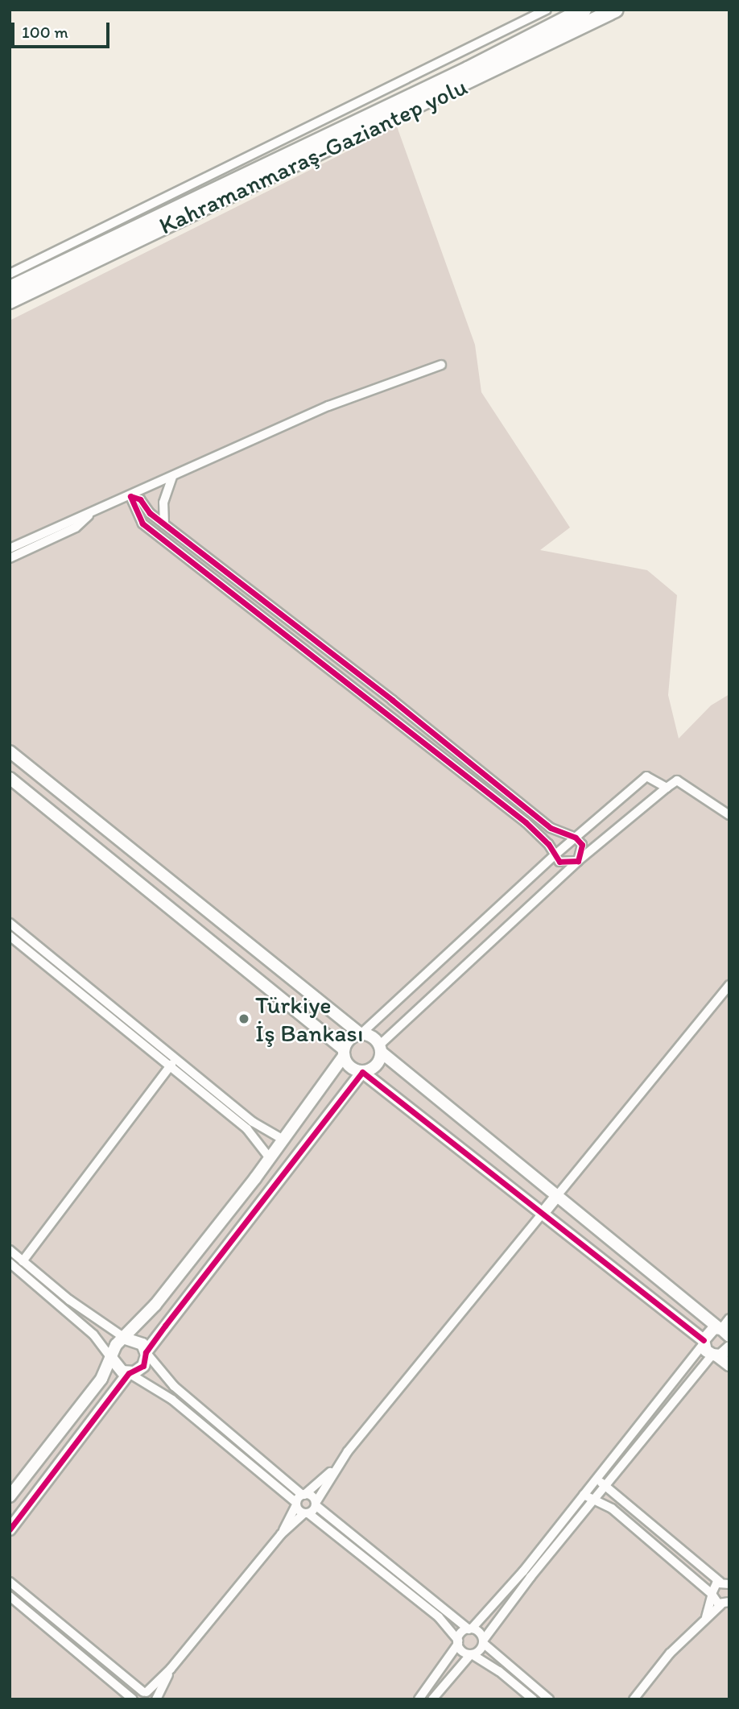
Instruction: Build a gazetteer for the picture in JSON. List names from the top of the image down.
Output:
{
  "streets": {
    "highway": ["Kahramanmaraş-Gaziantep yolu"]
  },
  "places": ["Türkiye İş Bankası"],
  "scale_bar": "100 m"
}
